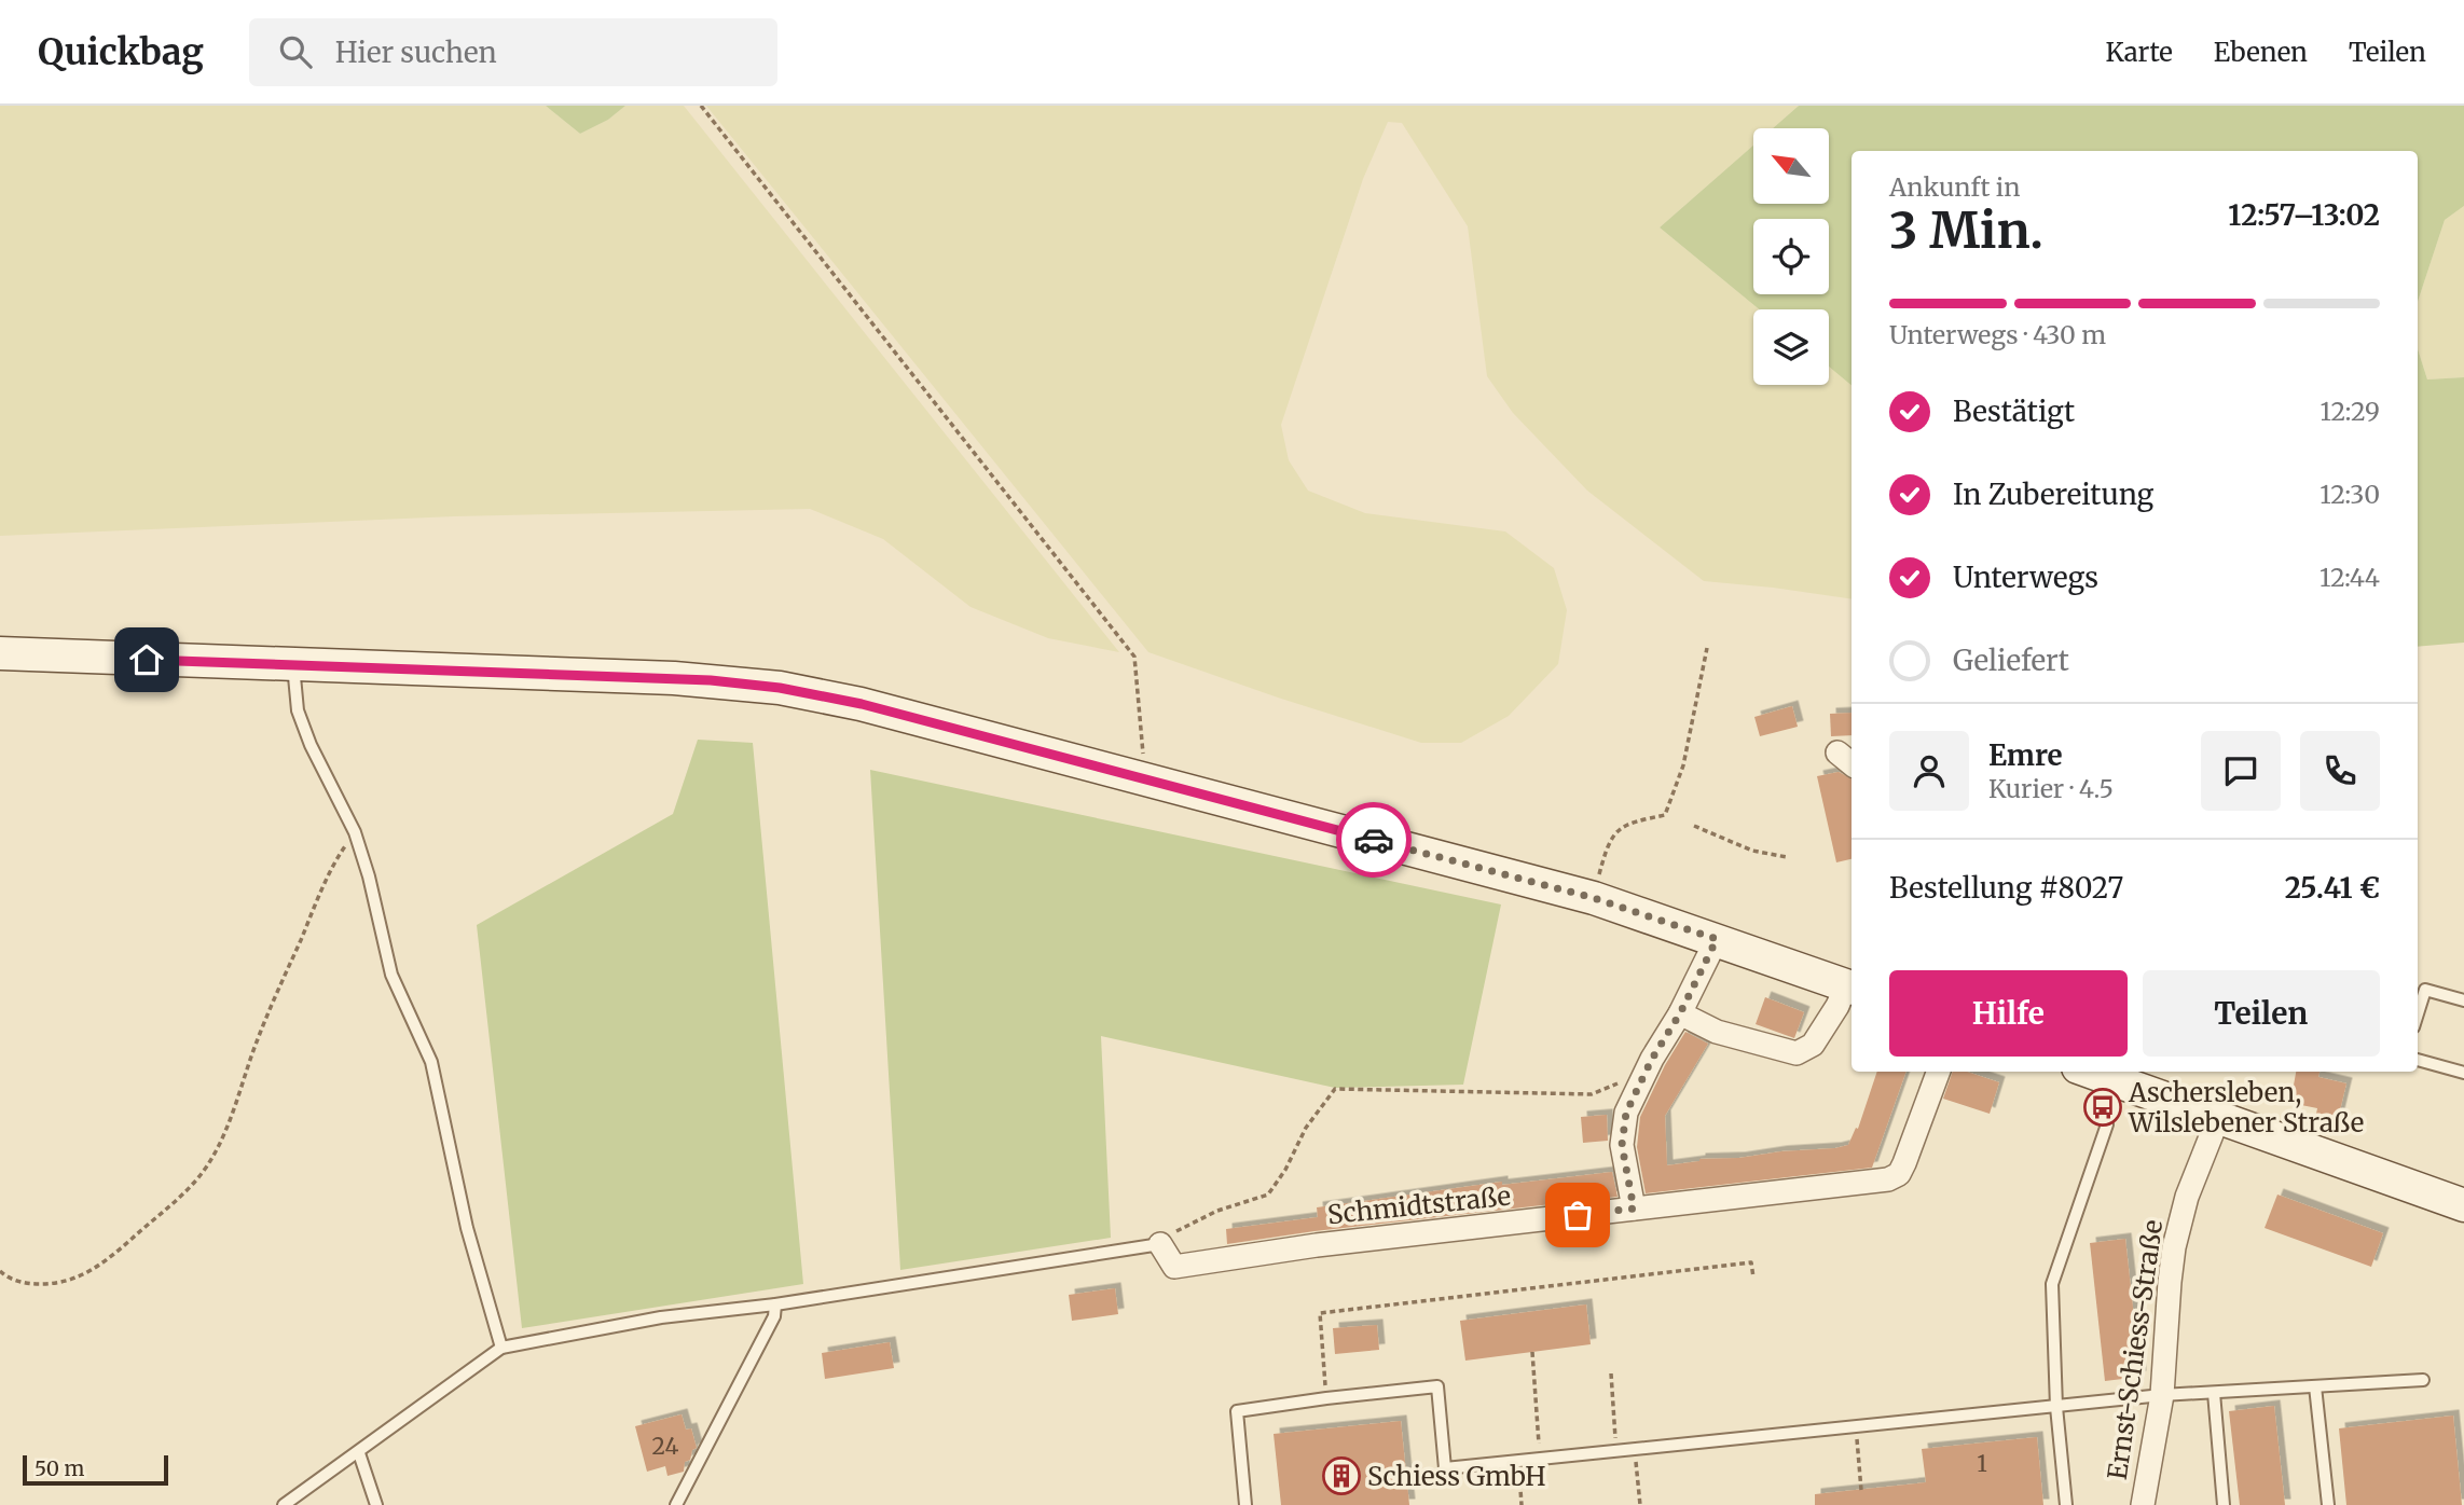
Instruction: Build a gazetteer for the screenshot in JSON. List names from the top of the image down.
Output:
{
  "streets": {
    "street": ["Schmidtstraße", "Ernst-Schiess-Straße"]
  },
  "places": {
    "bus stop": ["Aschersleben, Wilslebener Straße"],
    "building": ["Schiess GmbH"]
  },
  "house_numbers": ["24", "1"],
  "scale_bar": "50 m",
  "north": "top left",
  "page": {
    "header": "Quickbag",
    "search": "Hier suchen",
    "nav": ["Karte", "Ebenen", "Teilen"],
    "heading": ["3 Min.", "Ankunft in", "12:57–13:02"],
    "panel": [
      "Emre",
      "Kurier · 4.5",
      "Bestellung #8027",
      "25.41 €"
    ],
    "bar": "Unterwegs · 430 m",
    "list": [
      ["Bestätigt", "12:29"],
      ["In Zubereitung", "12:30"],
      ["Unterwegs", "12:44"],
      "Geliefert"
    ],
    "buttons": ["Hilfe", "Teilen"],
    "scale": "50 m"
  }
}
